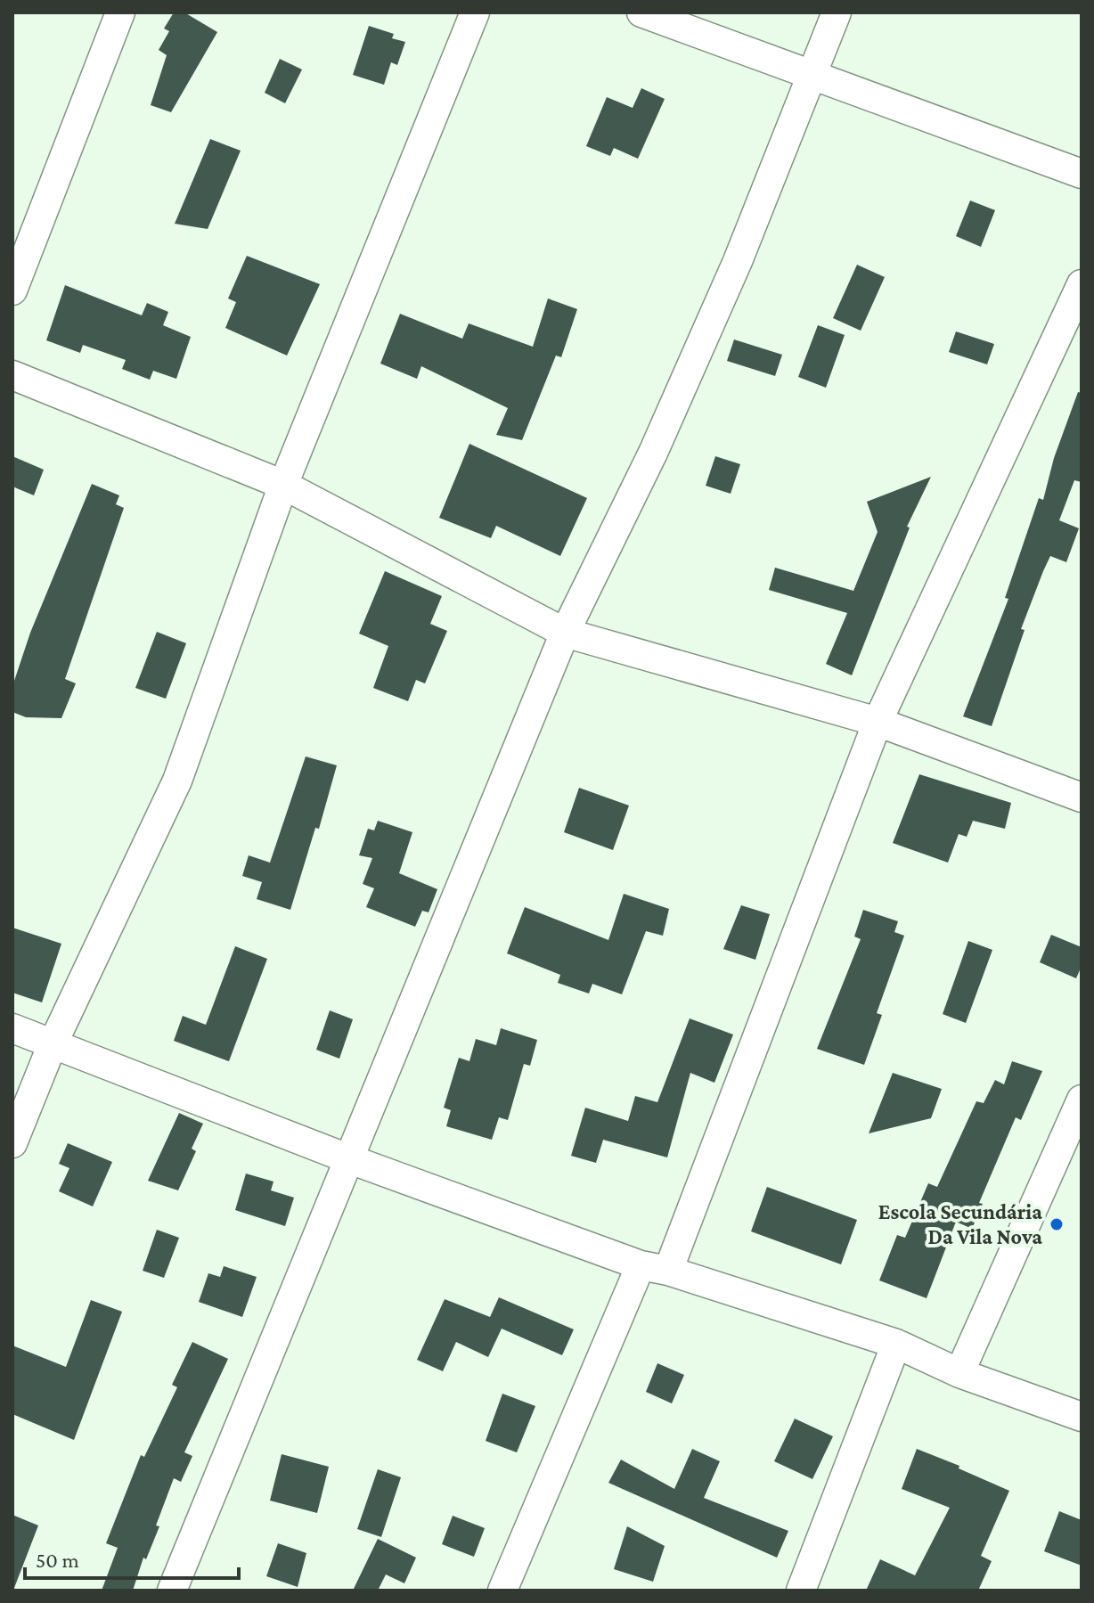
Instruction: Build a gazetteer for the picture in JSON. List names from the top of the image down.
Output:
{
  "places": ["Escola Secundária Da Vila Nova"],
  "scale_bar": "50 m"
}
